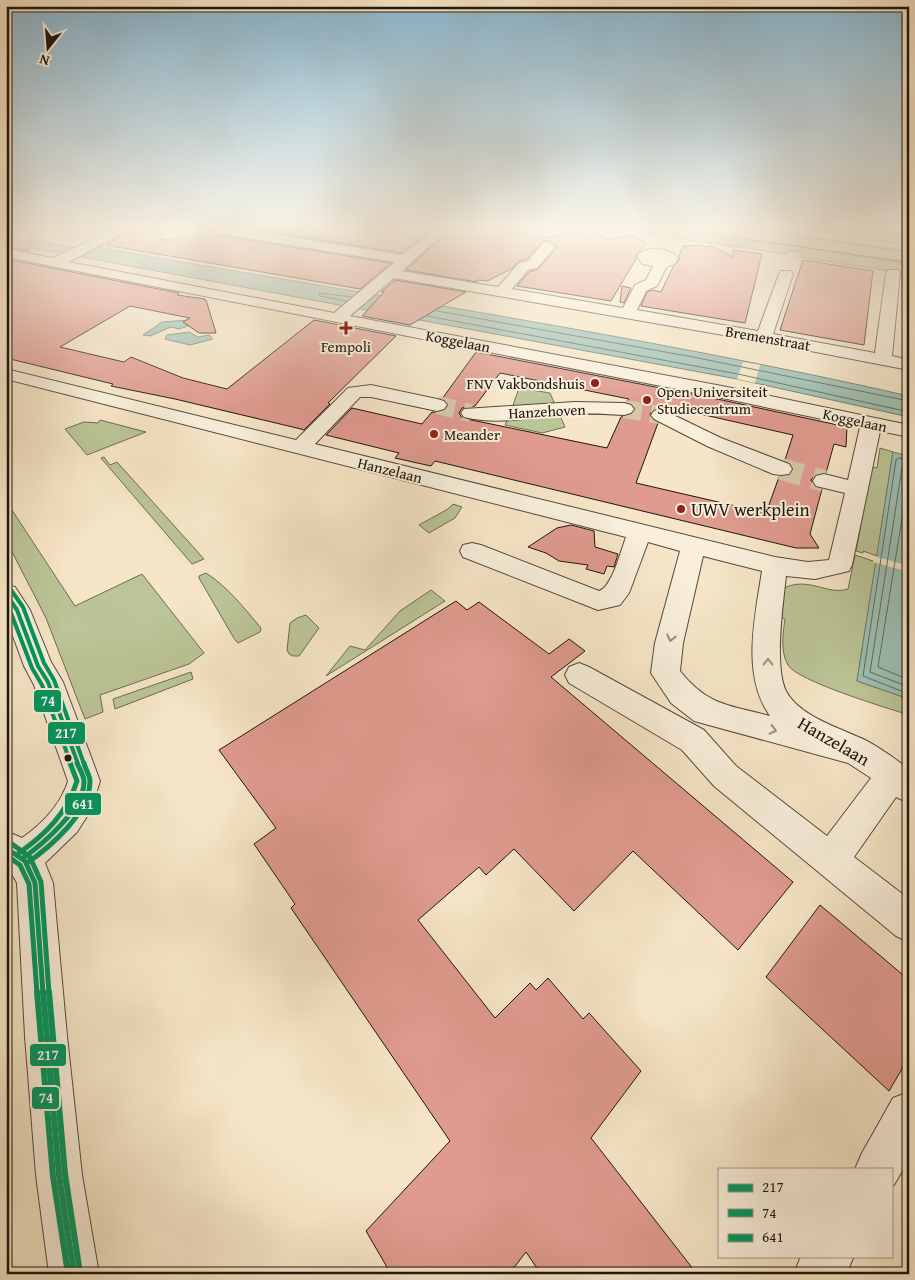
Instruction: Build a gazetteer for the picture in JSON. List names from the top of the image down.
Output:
{
  "streets": {
    "street": [
      "Bremenstraat",
      "Koggelaan",
      "Hanzehoven",
      "Hanzelaan"
    ]
  },
  "crossings": [
    ["Koggelaan", "Hanzelaan"]
  ],
  "places": {
    "health": ["Fempoli"],
    "other": [
      "FNV Vakbondshuis",
      "Open Universiteit Studiecentrum",
      "Meander",
      "UWV werkplein"
    ]
  },
  "lines": ["transit line 641", "transit line 217", "transit line 74"],
  "legend": ["217", "74", "641"],
  "north": "bottom"
}
